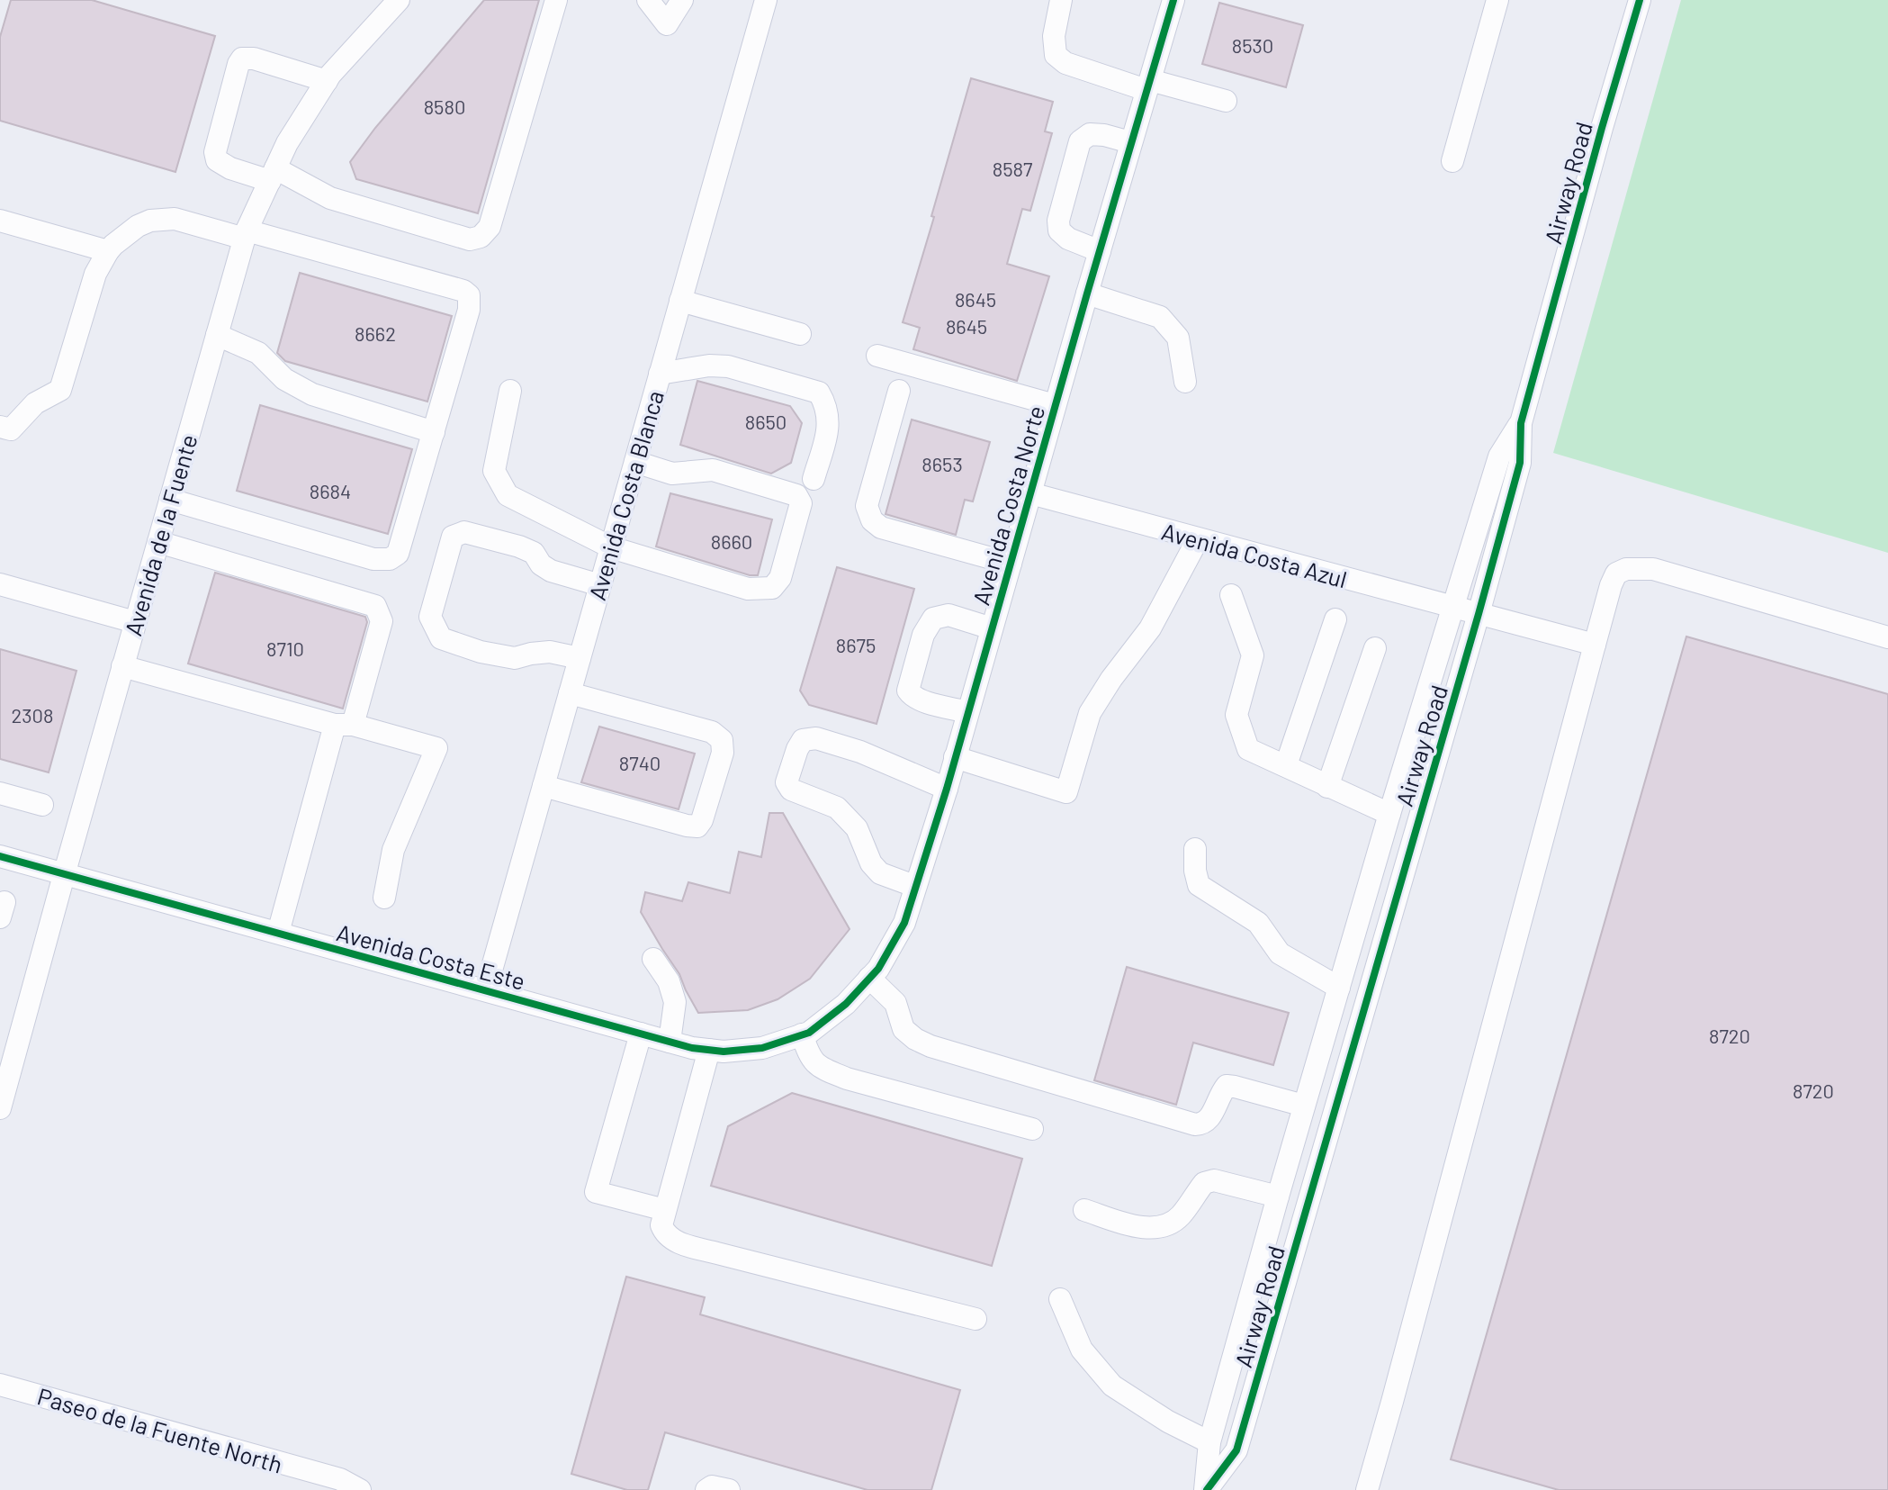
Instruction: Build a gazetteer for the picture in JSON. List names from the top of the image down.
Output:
{
  "streets": {
    "street": [
      "Airway Road",
      "Avenida Costa Blanca",
      "Avenida Costa Norte",
      "Avenida de la Fuente",
      "Avenida Costa Azul",
      "Avenida Costa Este",
      "Paseo de la Fuente North"
    ]
  },
  "crossings": [
    ["Airway Road", "Avenida Costa Azul"],
    ["Avenida Costa Blanca", "Avenida Costa Este"],
    ["Avenida Costa Norte", "Avenida Costa Azul"],
    ["Avenida Costa Norte", "Avenida Costa Este"],
    ["Avenida de la Fuente", "Avenida Costa Este"]
  ],
  "house_numbers": [
    "8530",
    "8580",
    "8587",
    "8645",
    "8645",
    "8662",
    "8650",
    "8653",
    "8684",
    "8660",
    "8675",
    "8710",
    "2308",
    "8740",
    "8720",
    "8720"
  ]
}
